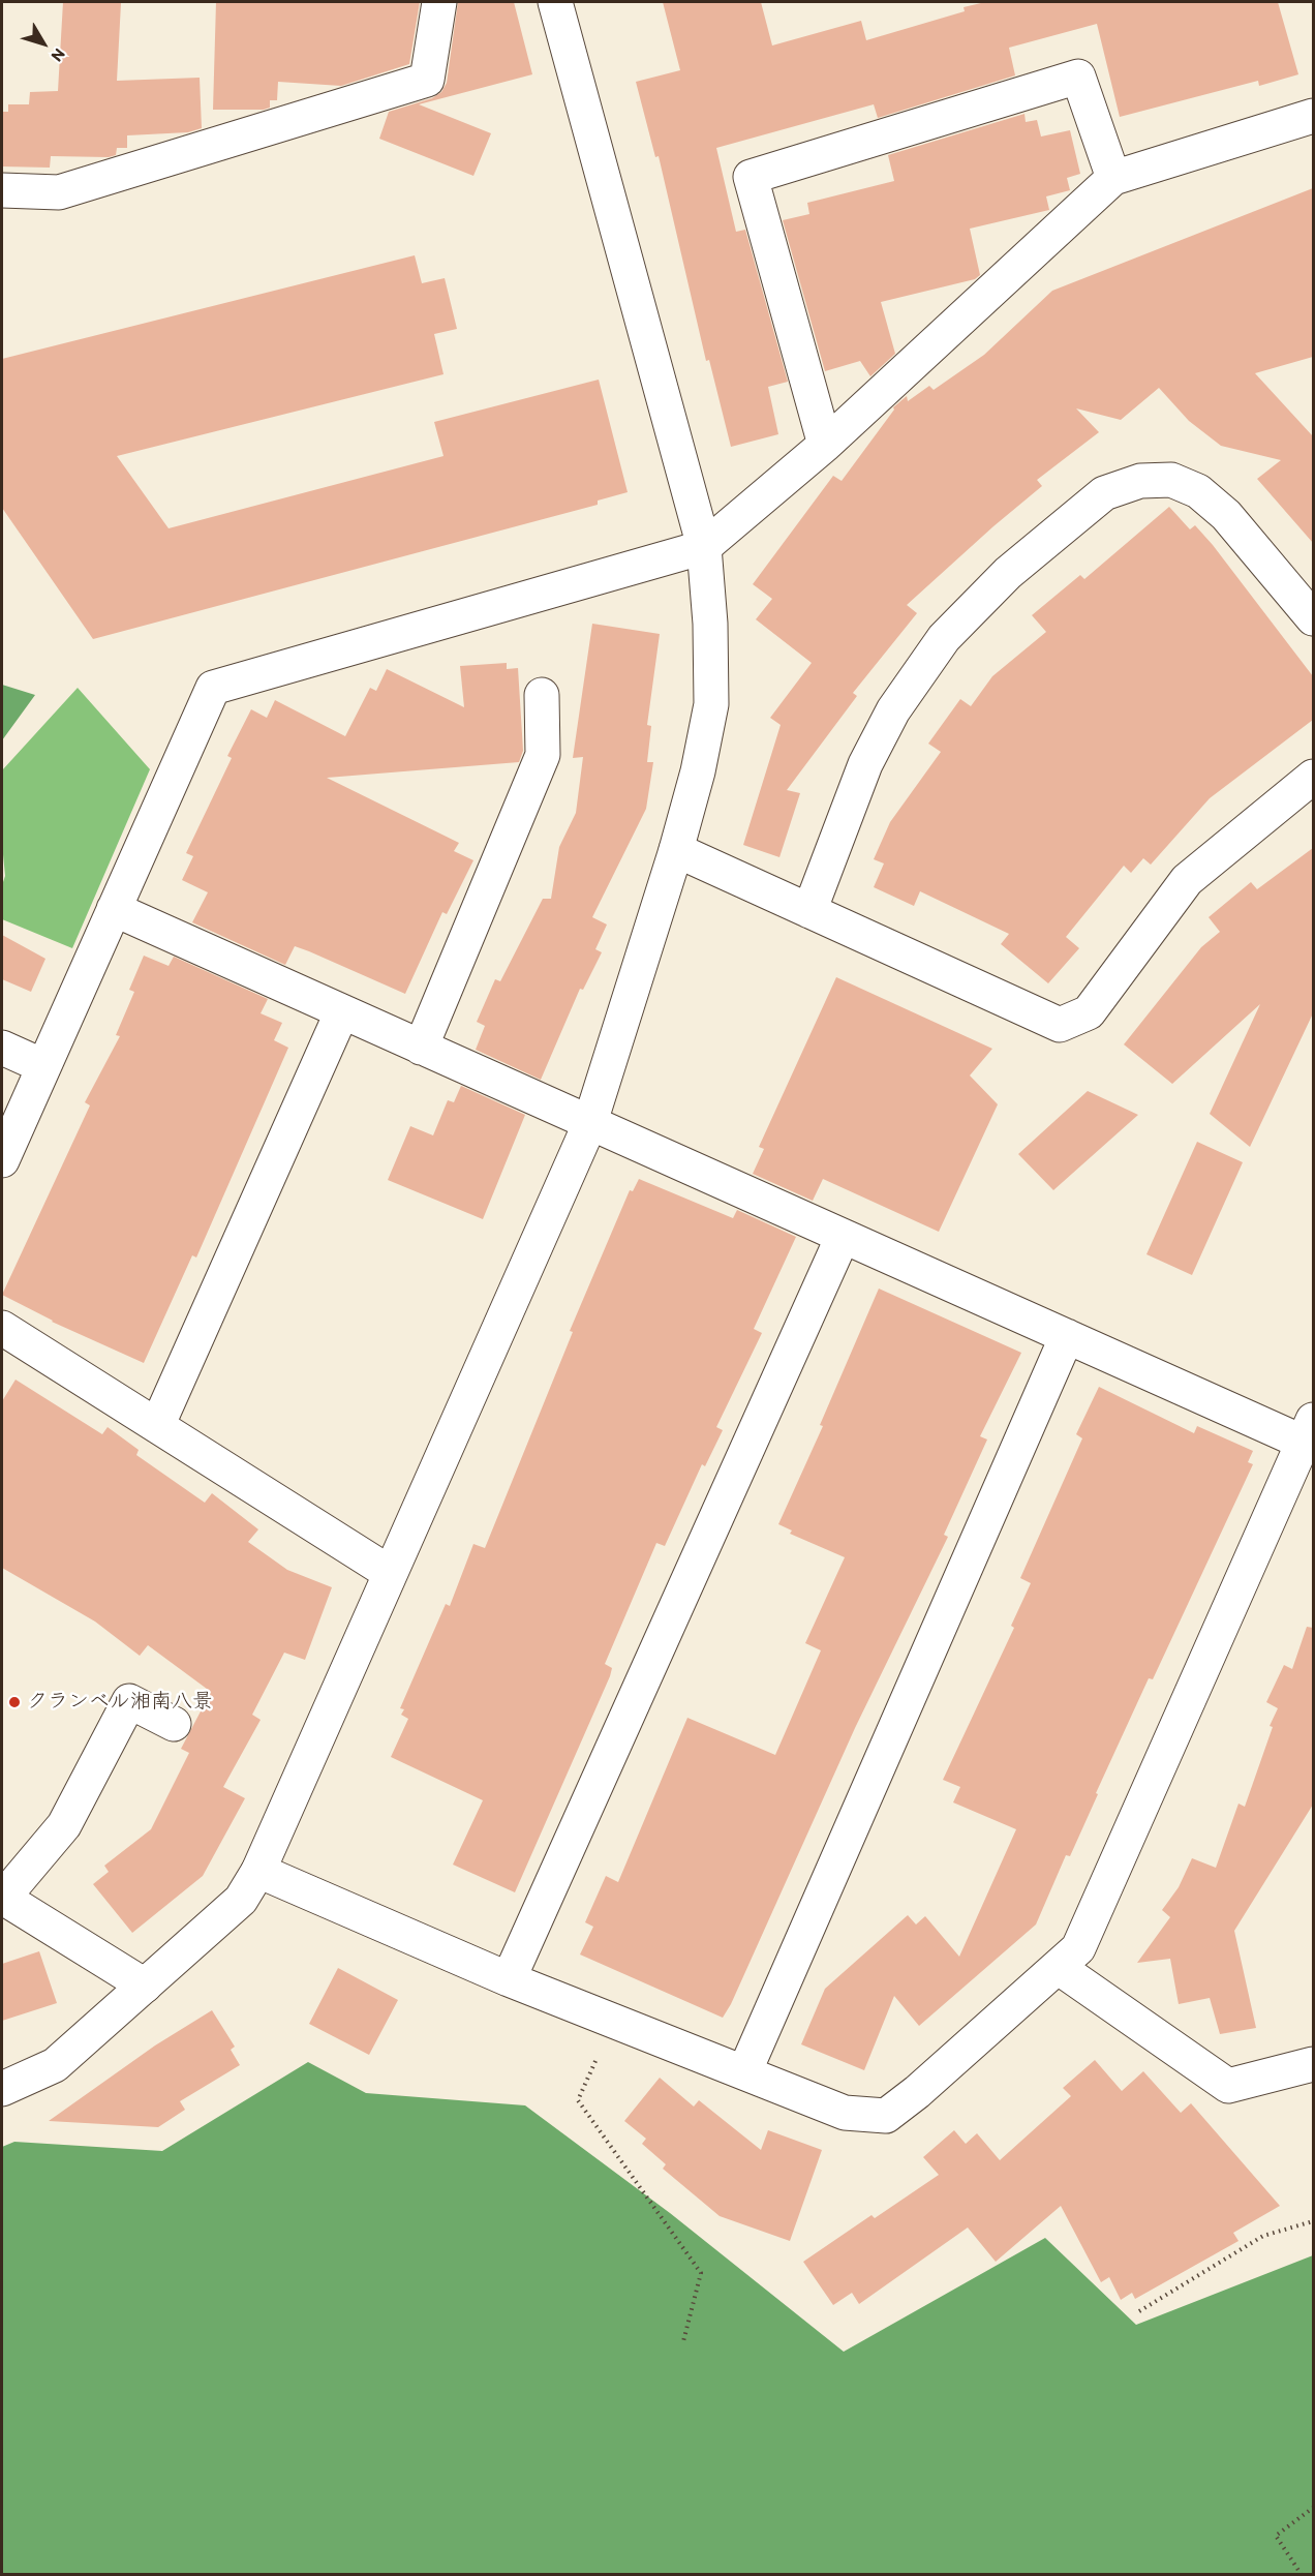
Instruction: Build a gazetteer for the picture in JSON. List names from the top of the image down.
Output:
{
  "places": ["クランベル湘南八景"],
  "north": "bottom right"
}
